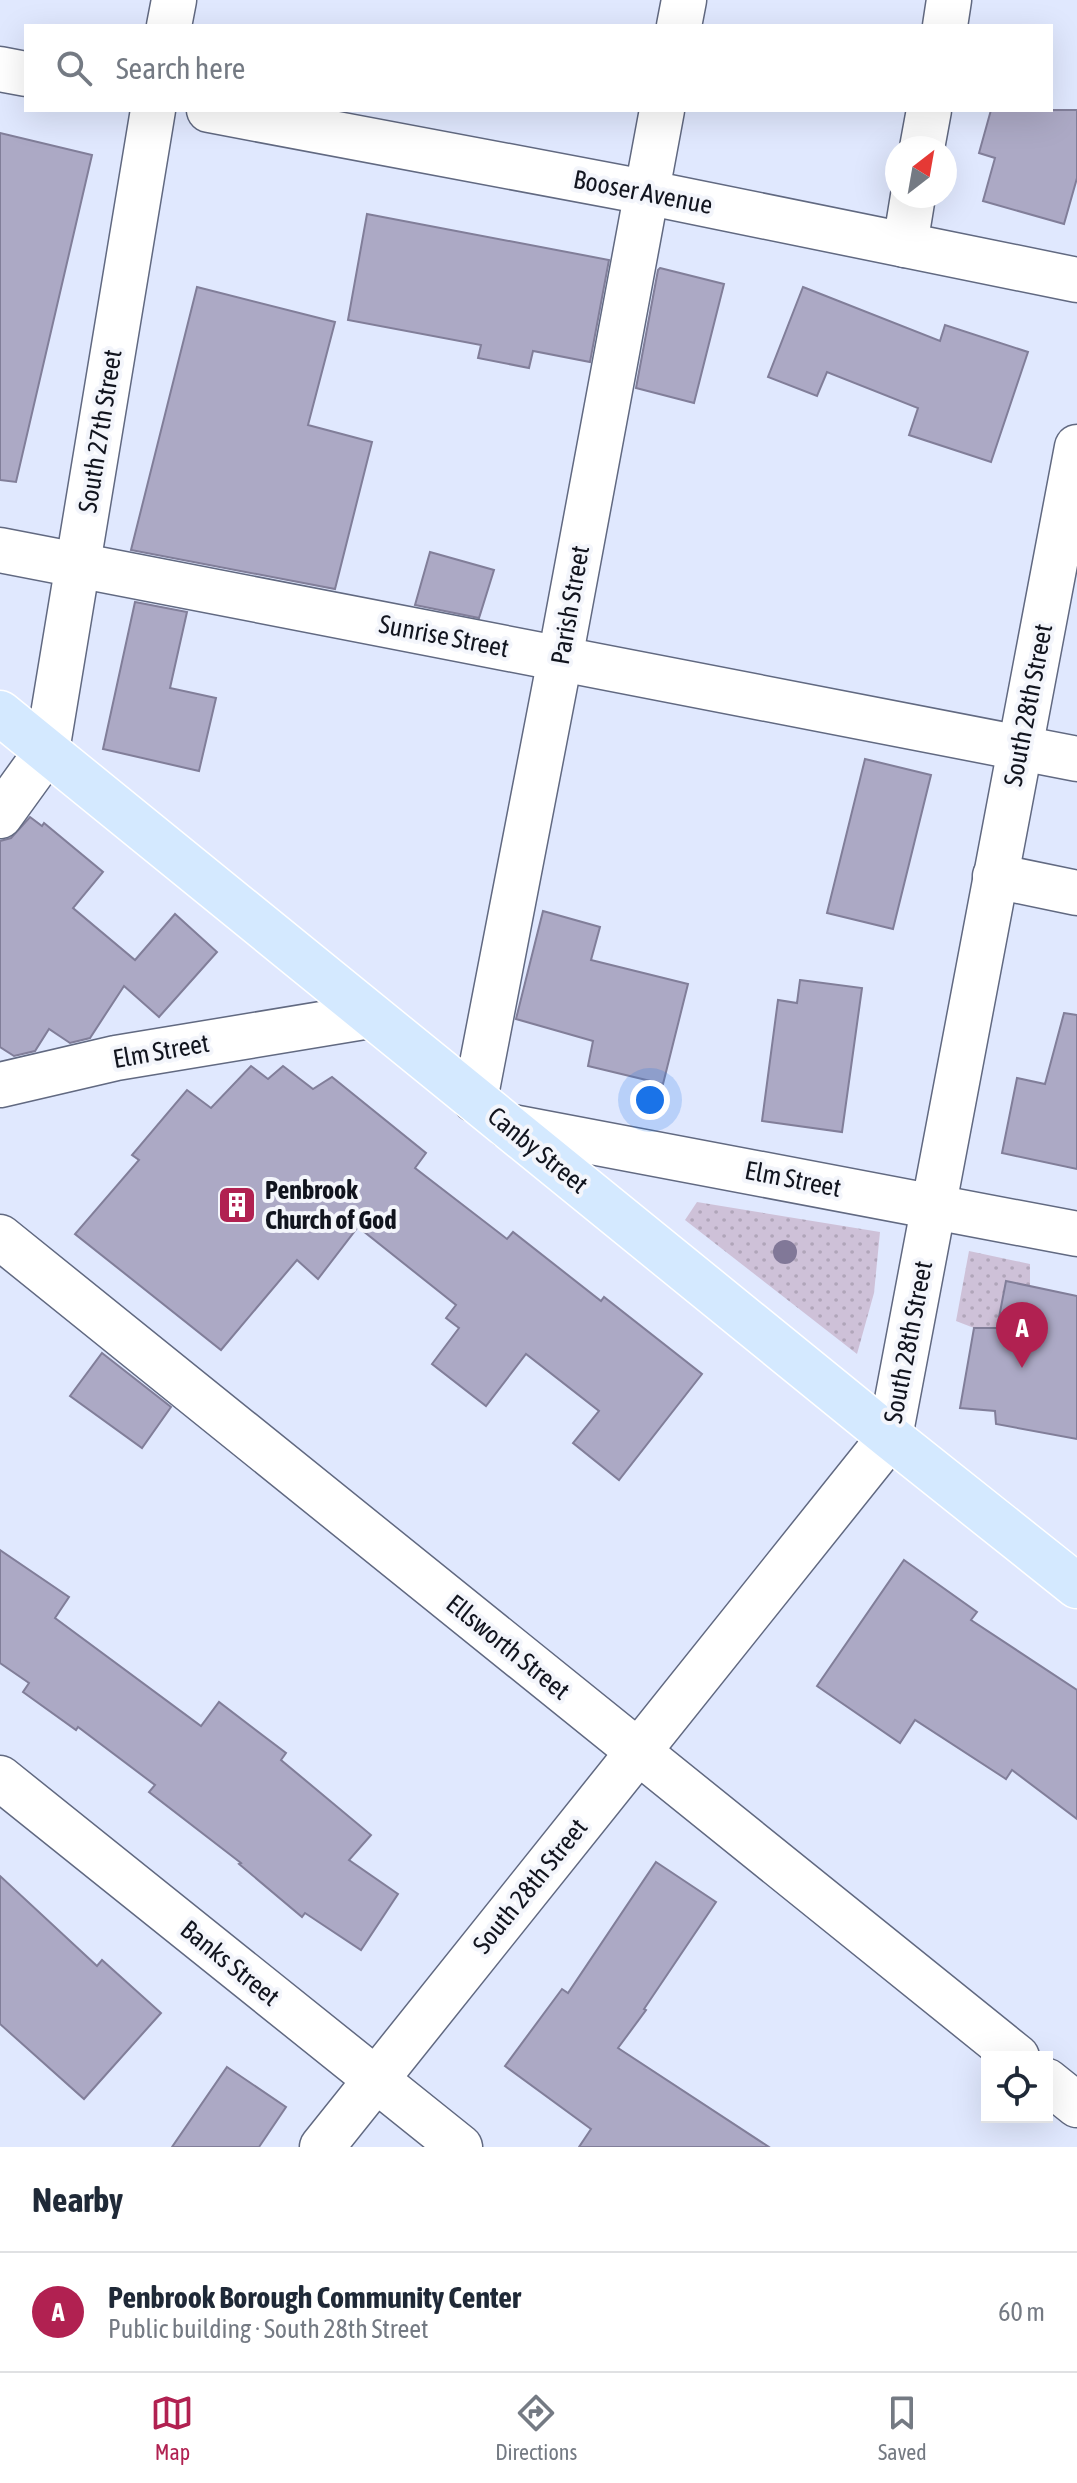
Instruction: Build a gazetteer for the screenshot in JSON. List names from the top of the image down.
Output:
{
  "streets": {
    "main road": ["Canby Street"],
    "street": [
      "Booser Avenue",
      "South 27th Street",
      "Parish Street",
      "Sunrise Street",
      "South 28th Street",
      "Elm Street",
      "Ellsworth Street",
      "Banks Street"
    ]
  },
  "crossings": [
    ["Booser Avenue", "Parish Street"],
    ["South 27th Street", "Sunrise Street"],
    ["South 27th Street", "Canby Street"],
    ["Parish Street", "Sunrise Street"],
    ["Parish Street", "Elm Street"],
    ["Parish Street", "Canby Street"],
    ["Sunrise Street", "South 28th Street"],
    ["South 28th Street", "Elm Street"],
    ["South 28th Street", "Canby Street"],
    ["South 28th Street", "Ellsworth Street"],
    ["South 28th Street", "Banks Street"],
    ["Elm Street", "Canby Street"]
  ],
  "places": {
    "building": ["Penbrook Church of God"]
  },
  "north": "top right",
  "page": {
    "search": "Search here",
    "pins": "A",
    "heading": "Nearby",
    "list": [
      {
        "mark": "A",
        "name": "Penbrook Borough Community Center",
        "note": "Public building · South 28th Street",
        "value": "60 m"
      }
    ],
    "nav": ["Map", "Directions", "Saved"]
  }
}
